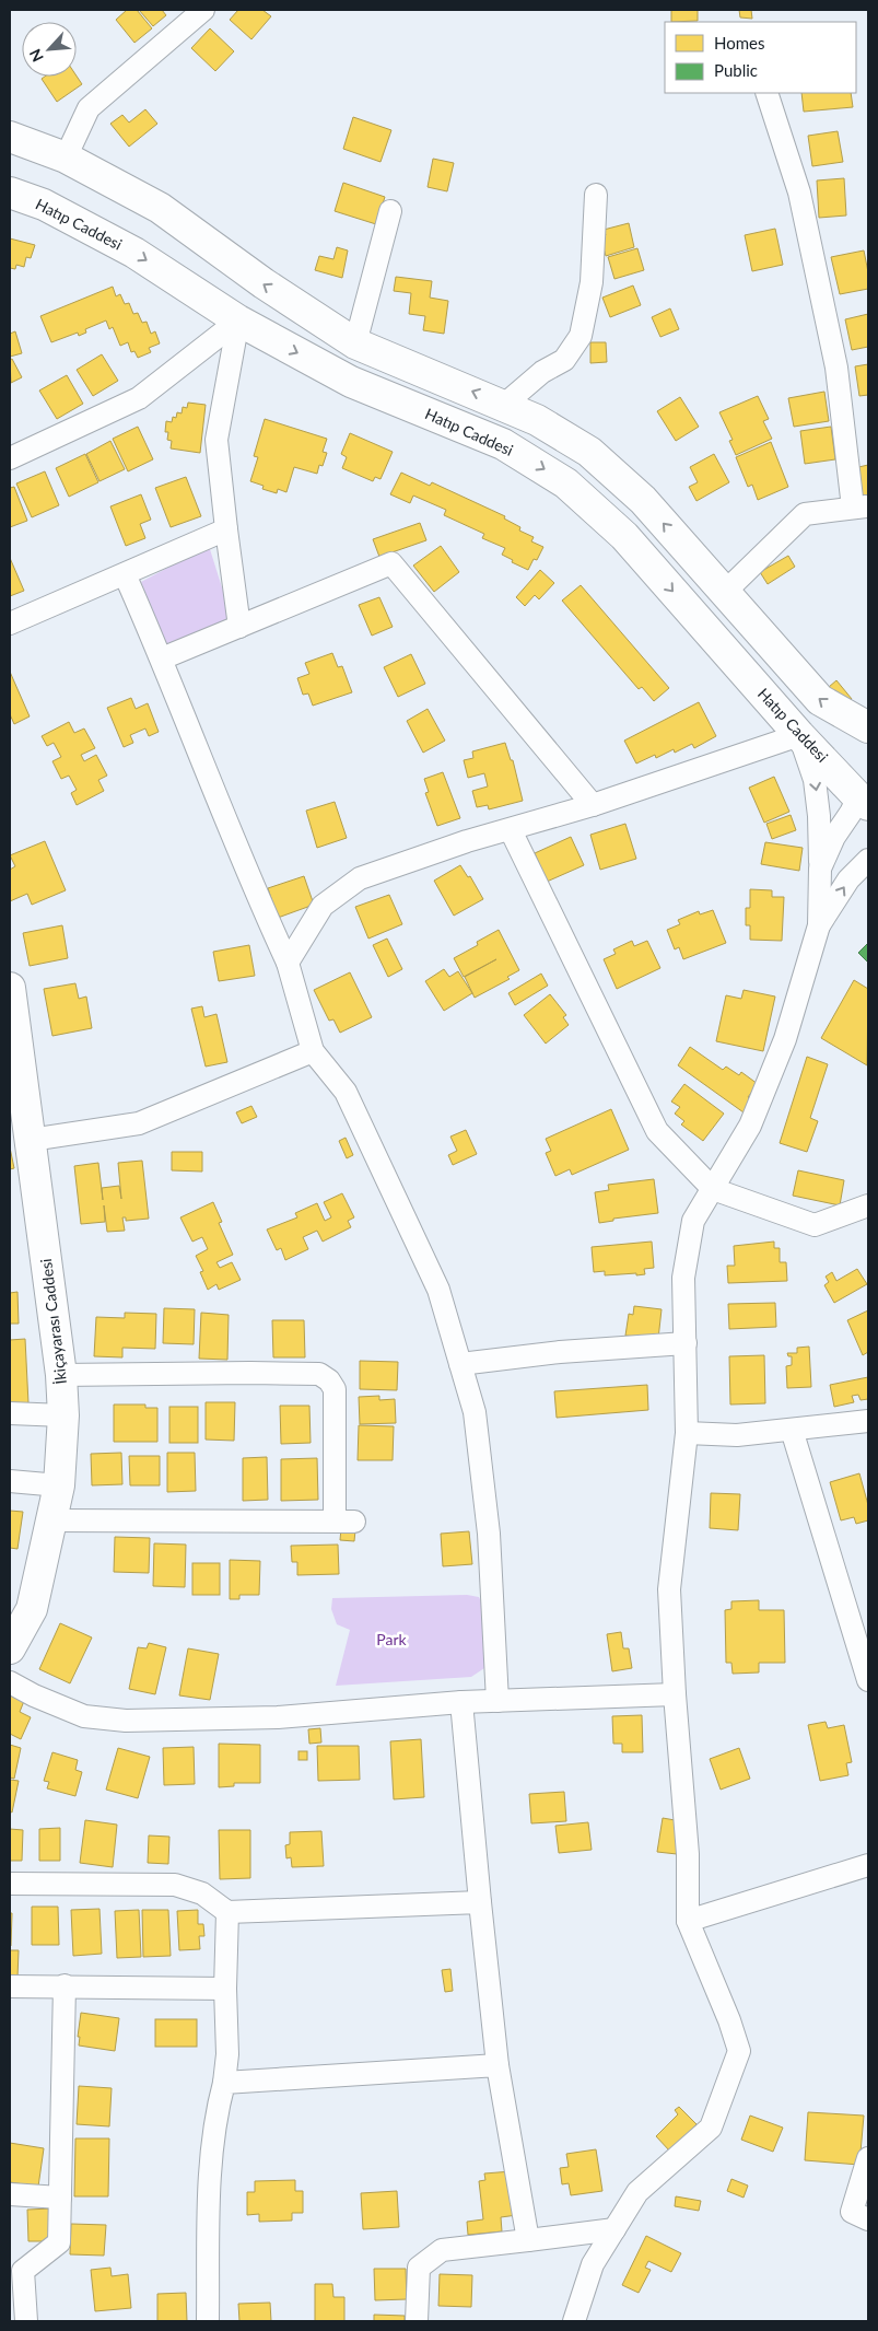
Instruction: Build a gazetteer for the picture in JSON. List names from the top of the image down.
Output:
{
  "streets": {
    "main road": ["Hatıp Caddesi", "İkiçayarası Caddesi"]
  },
  "parks": ["Park"],
  "legend": ["Homes", "Public"],
  "north": "bottom left"
}
